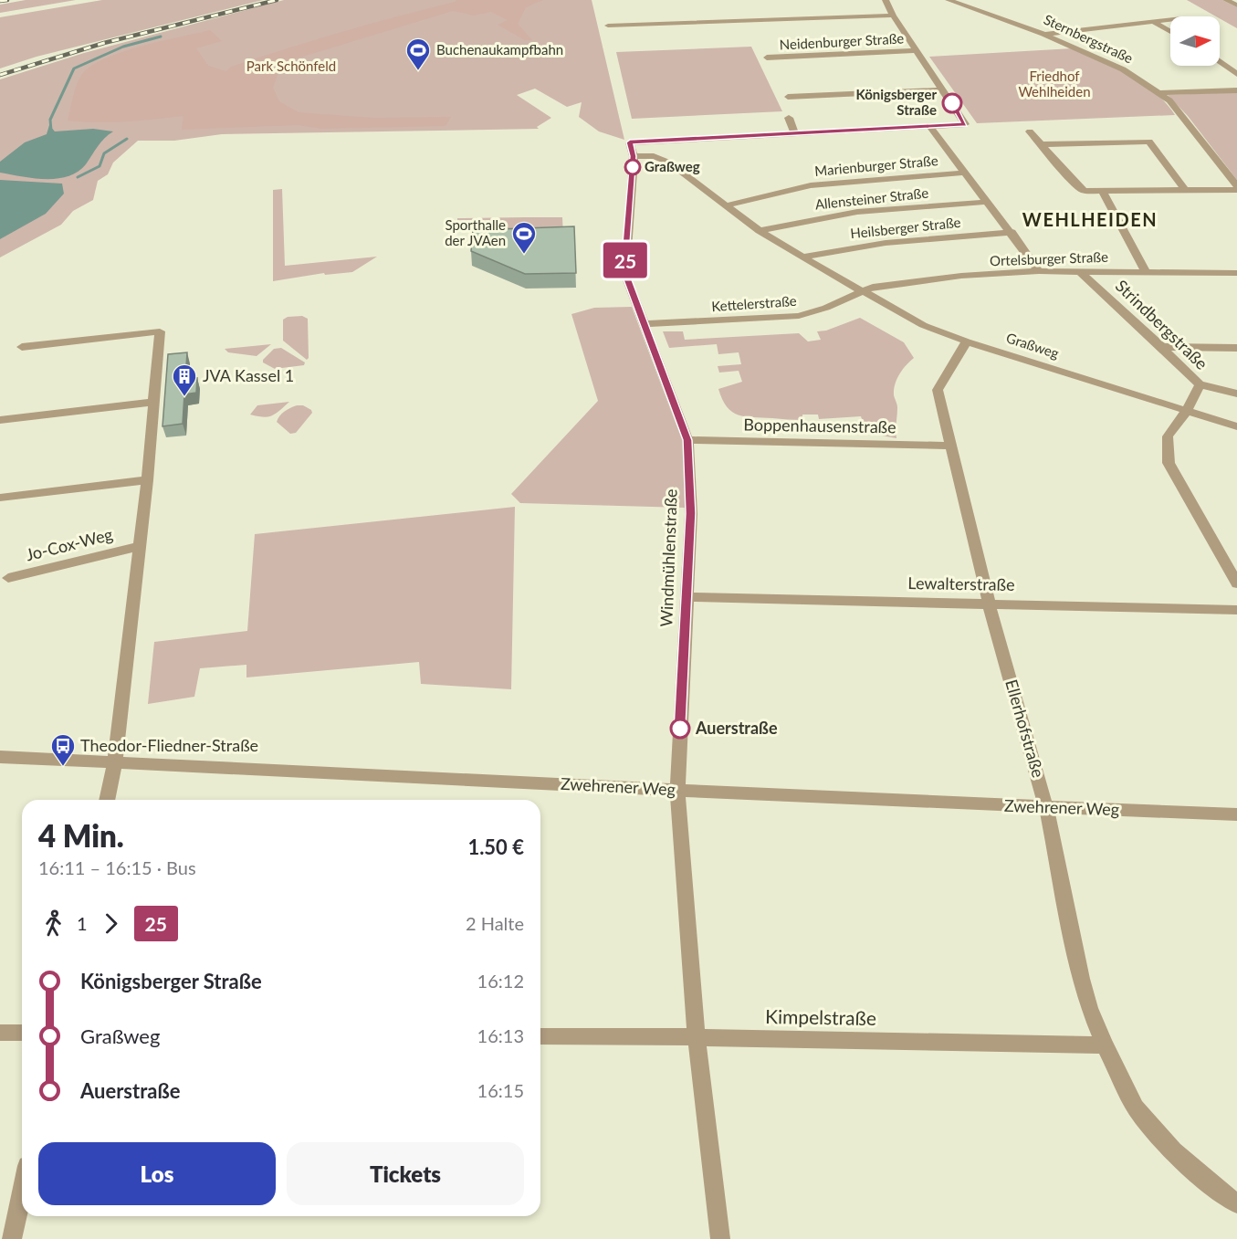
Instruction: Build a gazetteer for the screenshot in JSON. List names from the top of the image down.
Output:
{
  "streets": {
    "street": [
      "Sternbergstraße",
      "Neidenburger Straße",
      "Marienburger Straße",
      "Allensteiner Straße",
      "Heilsberger Straße",
      "Ortelsburger Straße",
      "Kettelerstraße",
      "Strindbergstraße",
      "Graßweg",
      "Boppenhausenstraße",
      "Jo-Cox-Weg",
      "Windmühlenstraße",
      "Lewalterstraße",
      "Ellerhofstraße",
      "Zwehrener Weg",
      "Kimpelstraße"
    ]
  },
  "crossings": [
    ["Marienburger Straße", "Graßweg"],
    ["Allensteiner Straße", "Graßweg"],
    ["Heilsberger Straße", "Graßweg"],
    ["Ortelsburger Straße", "Kettelerstraße"],
    ["Ortelsburger Straße", "Strindbergstraße"],
    ["Ortelsburger Straße", "Graßweg"],
    ["Kettelerstraße", "Graßweg"],
    ["Kettelerstraße", "Windmühlenstraße"],
    ["Strindbergstraße", "Graßweg"],
    ["Graßweg", "Windmühlenstraße"],
    ["Graßweg", "Ellerhofstraße"],
    ["Boppenhausenstraße", "Windmühlenstraße"],
    ["Boppenhausenstraße", "Ellerhofstraße"],
    ["Windmühlenstraße", "Lewalterstraße"],
    ["Windmühlenstraße", "Zwehrener Weg"],
    ["Lewalterstraße", "Ellerhofstraße"],
    ["Ellerhofstraße", "Zwehrener Weg"],
    ["Ellerhofstraße", "Kimpelstraße"]
  ],
  "districts": ["WEHLHEIDEN"],
  "parks": ["Park Schönfeld", "Friedhof Wehlheiden"],
  "places": {
    "sports": ["Buchenaukampfbahn", "Sporthalle der JVAen"],
    "other": ["Königsberger Straße", "Graßweg", "Auerstraße"],
    "building": ["JVA Kassel 1"],
    "bus stop": ["Theodor-Fliedner-Straße"]
  },
  "lines": ["bus line 25"],
  "north": "right",
  "page": {
    "on_map": "25",
    "heading": ["4 Min.", "16:11 – 16:15 · Bus", "1.50 €"],
    "legs": ["1", "25", "2 Halte"],
    "list": [
      {
        "name": "Königsberger Straße",
        "value": "16:12"
      },
      {
        "name": "Graßweg",
        "value": "16:13"
      },
      {
        "name": "Auerstraße",
        "value": "16:15"
      }
    ],
    "buttons": ["Los", "Tickets"]
  }
}
